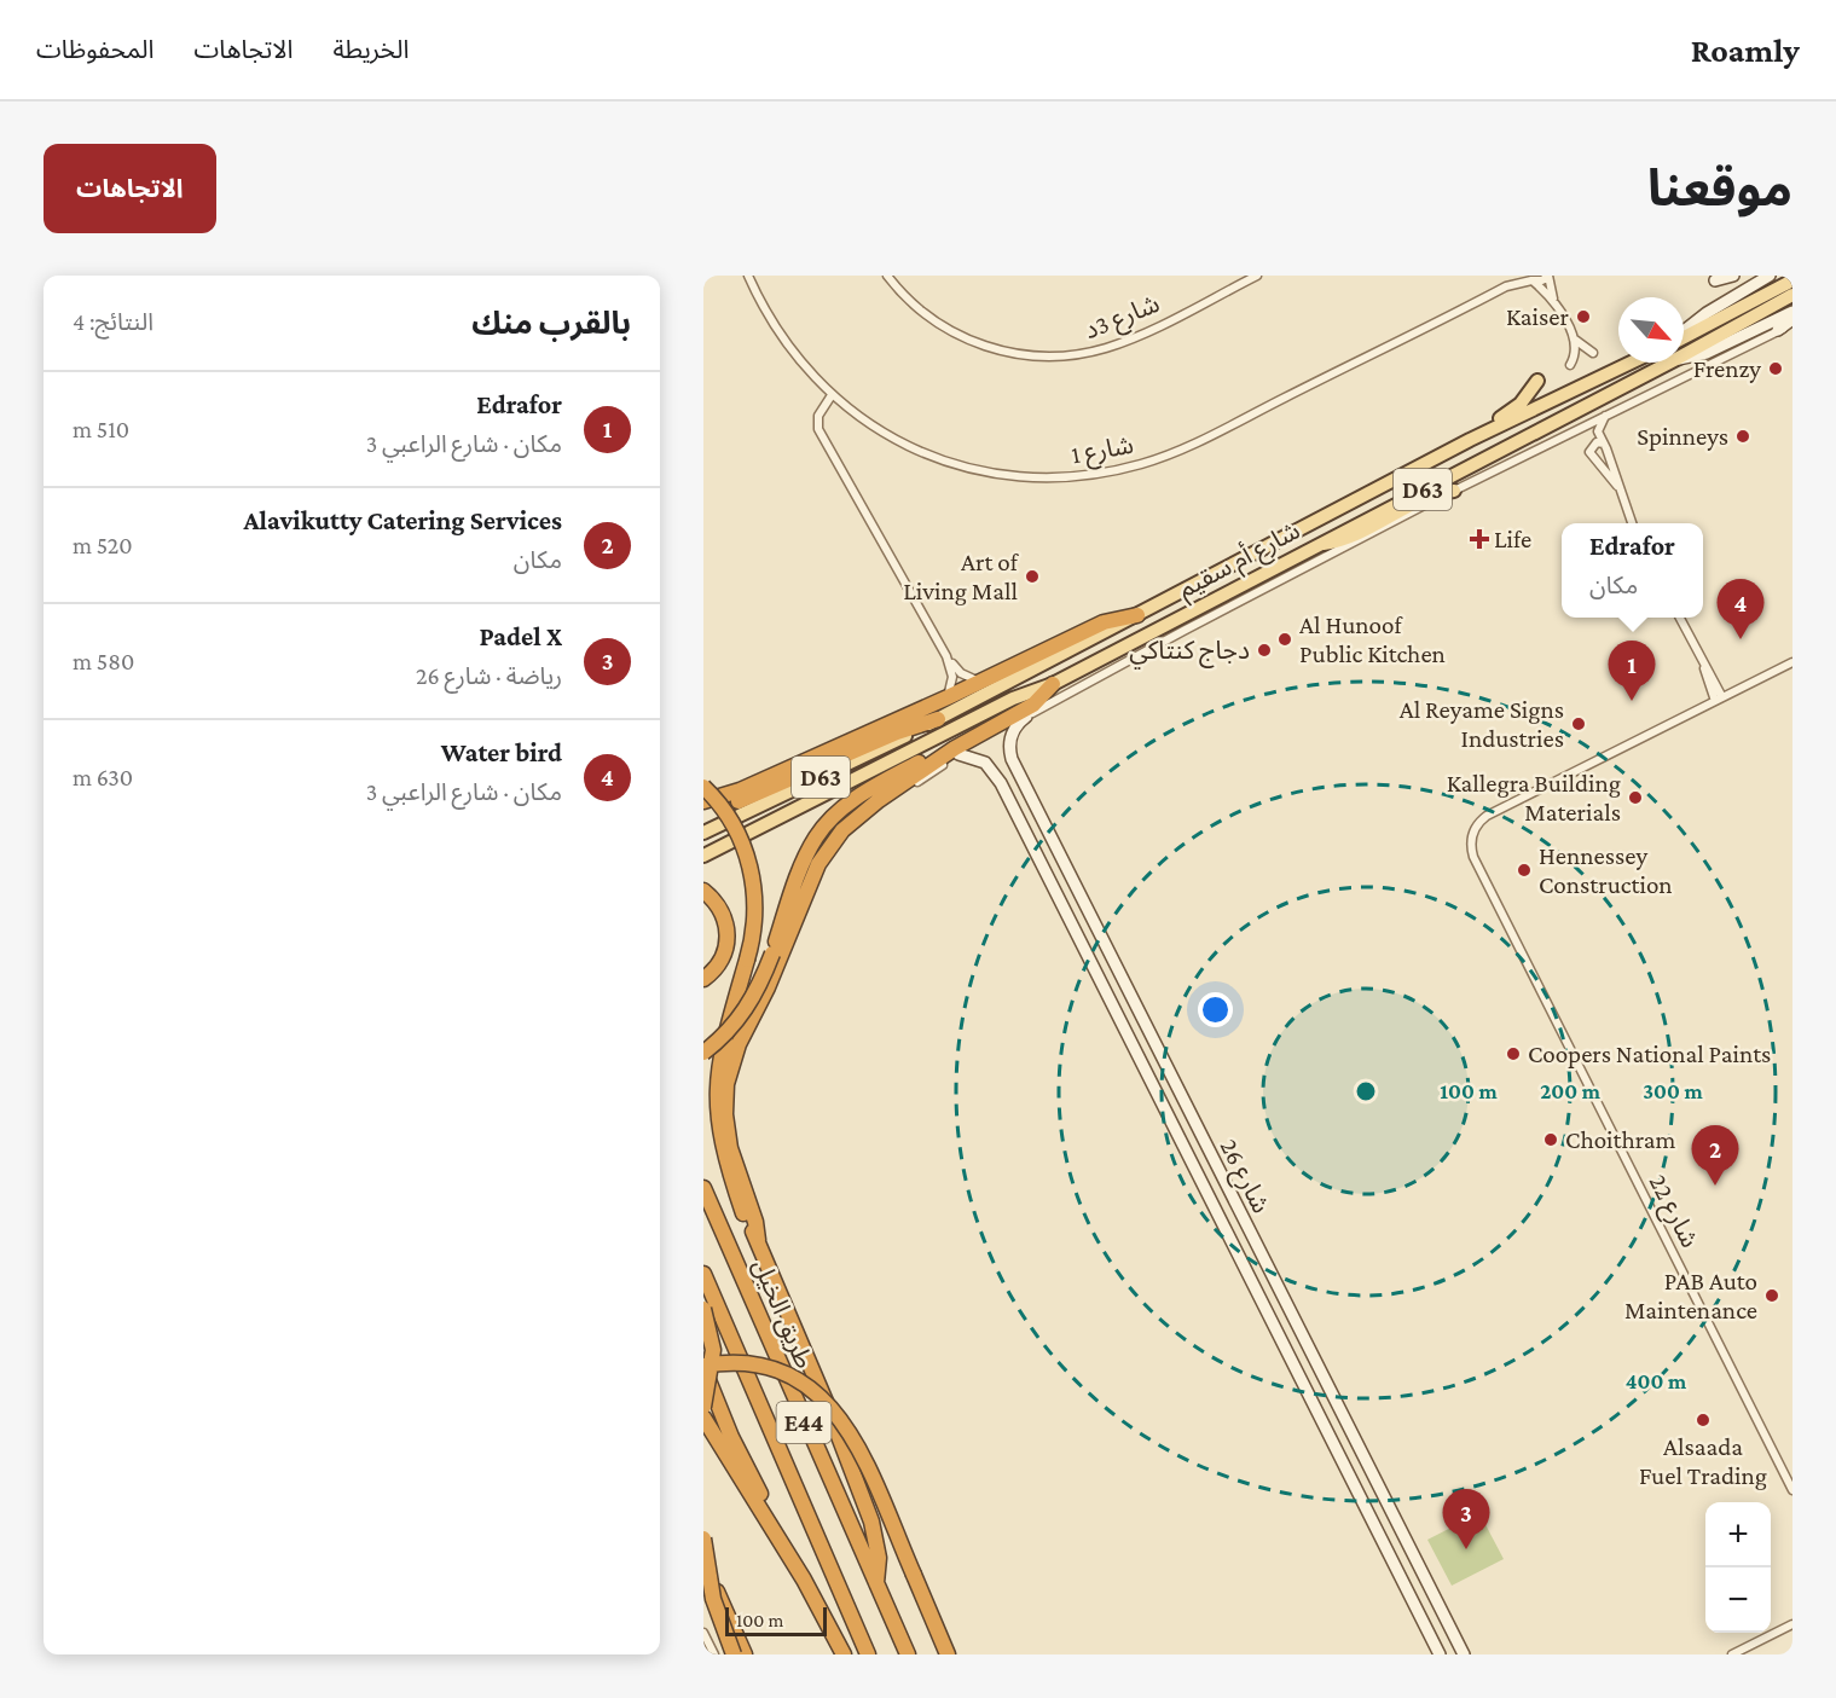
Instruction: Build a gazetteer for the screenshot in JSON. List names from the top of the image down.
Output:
{
  "streets": {
    "highway": ["طريق الخيل", "E44"],
    "main road": ["D63", "شارع أم سقيم", "شارع 26"],
    "street": ["شارع 3د", "شارع 1", "شارع 22"]
  },
  "places": {
    "other": [
      "Kaiser",
      "Frenzy",
      "Spinneys",
      "Art of Living Mall",
      "Al Hunoof Public Kitchen",
      "دجاج كنتاكي",
      "Al Reyame Signs Industries",
      "Kallegra Building Materials",
      "Hennessey Construction",
      "Coopers National Paints",
      "Choithram",
      "PAB Auto Maintenance",
      "Alsaada Fuel Trading"
    ],
    "health": ["Life"]
  },
  "scale_bar": "100 m",
  "north": "bottom right",
  "page": {
    "header": "Roamly",
    "nav": ["الخريطة", "الاتجاهات", "المحفوظات"],
    "title": "موقعنا",
    "buttons": "الاتجاهات",
    "heading": ["بالقرب منك", "النتائج: 4"],
    "list": [
      {
        "mark": "1",
        "name": "Edrafor",
        "note": "مكان · شارع الراعبي 3",
        "value": "510 m"
      },
      {
        "mark": "2",
        "name": "Alavikutty Catering Services",
        "note": "مكان",
        "value": "520 m"
      },
      {
        "mark": "3",
        "name": "Padel X",
        "note": "رياضة · شارع 26",
        "value": "580 m"
      },
      {
        "mark": "4",
        "name": "Water bird",
        "note": "مكان · شارع الراعبي 3",
        "value": "630 m"
      }
    ],
    "popup": ["Edrafor", "مكان"],
    "pins": [
      "4",
      "1",
      "2",
      "3"
    ],
    "map_buttons": ["+", "−"],
    "scale": "100 m"
  },
  "rings": [
    "100 m",
    "200 m",
    "300 m",
    "400 m"
  ]
}
